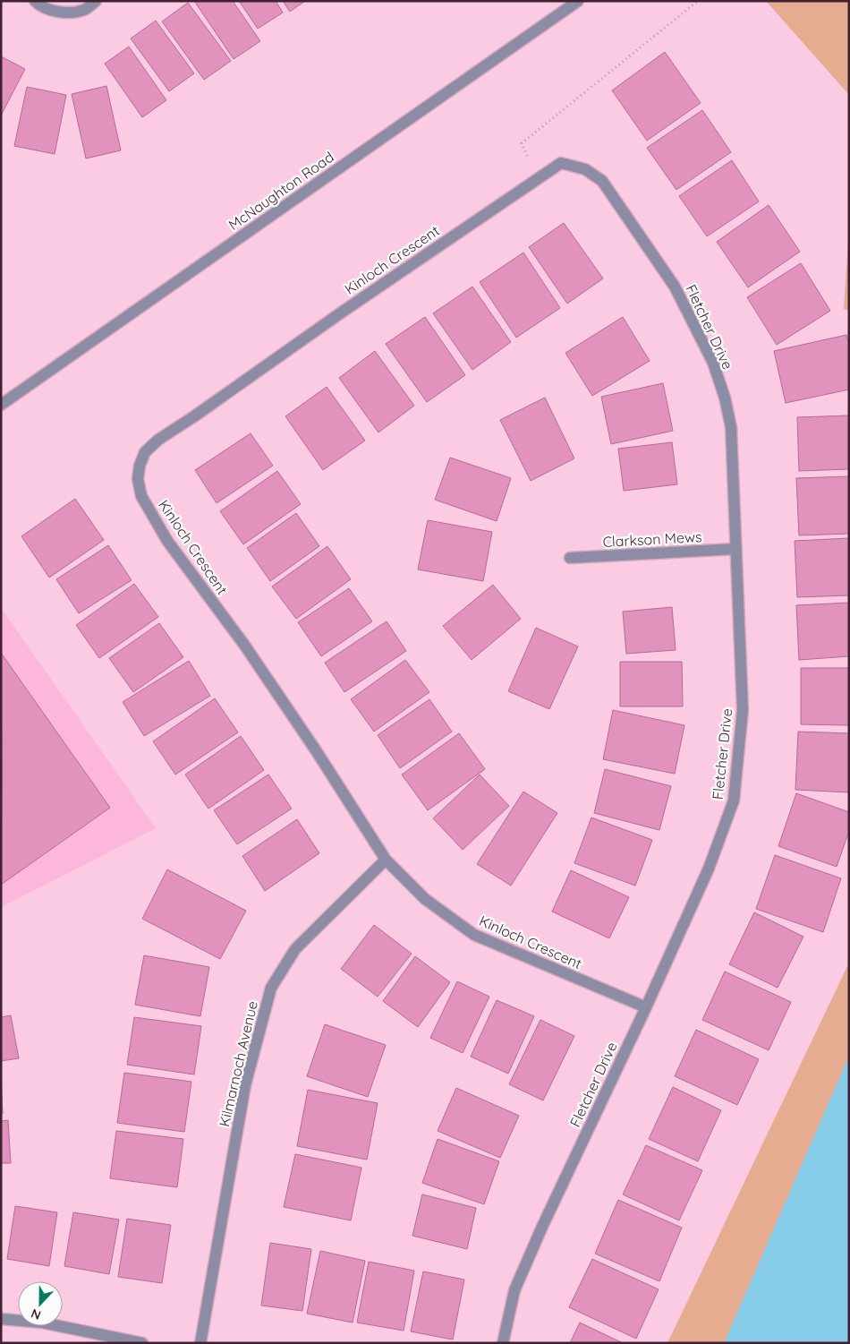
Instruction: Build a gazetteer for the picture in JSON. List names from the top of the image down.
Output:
{
  "streets": {
    "street": [
      "McNaughton Road",
      "Kinloch Crescent",
      "Fletcher Drive",
      "Clarkson Mews",
      "Kilmarnoch Avenue"
    ]
  },
  "crossings": [
    ["Kinloch Crescent", "Fletcher Drive"],
    ["Kinloch Crescent", "Kilmarnoch Avenue"],
    ["Fletcher Drive", "Clarkson Mews"]
  ],
  "north": "bottom"
}
